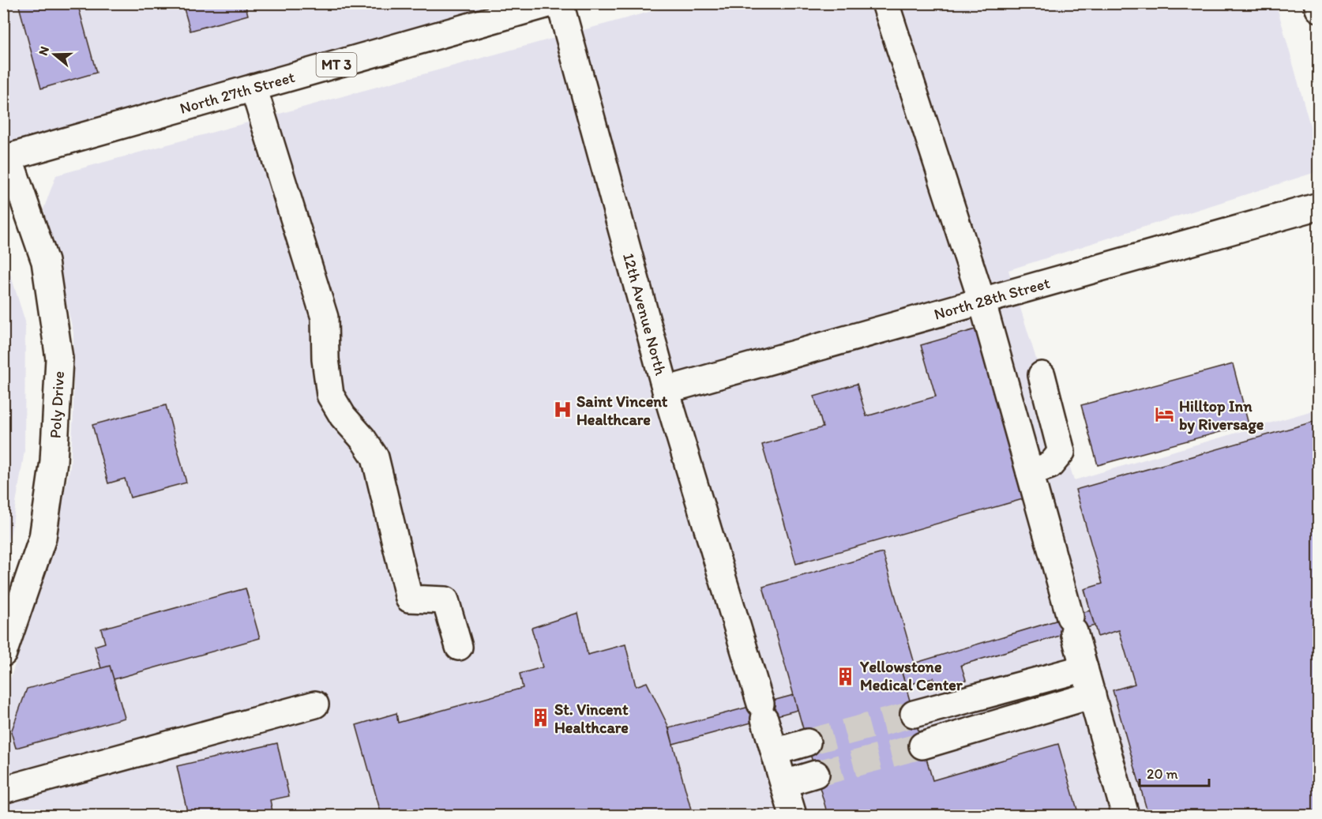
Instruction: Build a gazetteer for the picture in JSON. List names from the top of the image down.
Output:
{
  "streets": {
    "street": [
      "MT 3",
      "North 27th Street",
      "North 28th Street",
      "12th Avenue North",
      "Poly Drive"
    ]
  },
  "crossings": [
    ["North 27th Street", "Poly Drive"],
    ["North 28th Street", "12th Avenue North"]
  ],
  "places": {
    "hospital": ["Saint Vincent Healthcare"],
    "hotel": ["Hilltop Inn by Riversage"],
    "building": ["Yellowstone Medical Center", "St. Vincent Healthcare"]
  },
  "scale_bar": "20 m",
  "north": "left"
}
